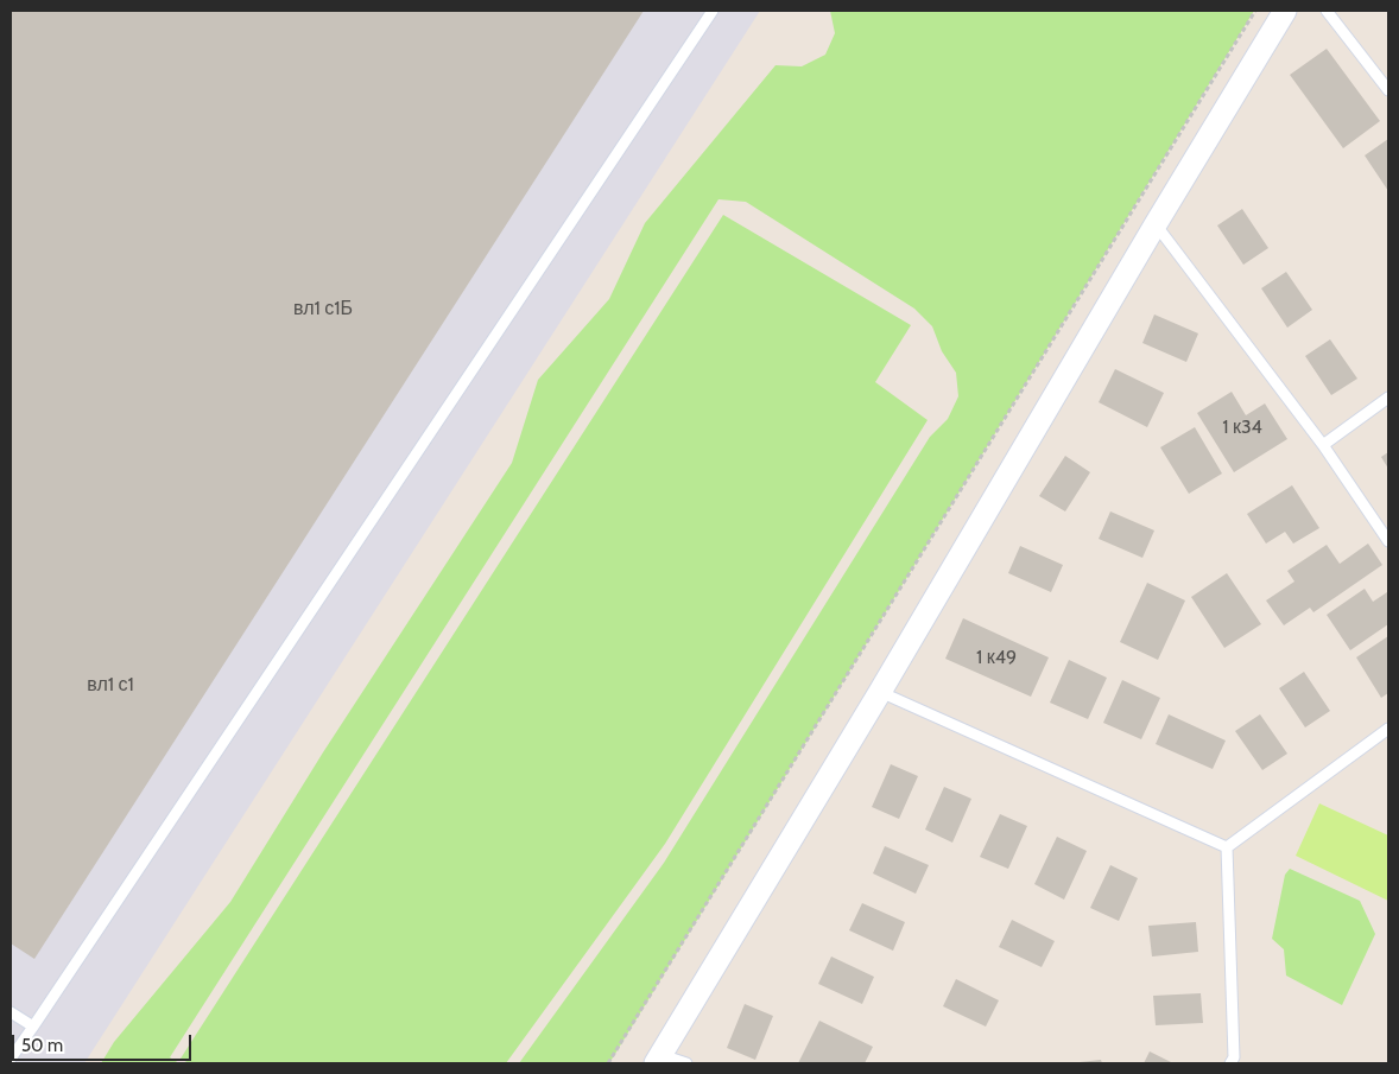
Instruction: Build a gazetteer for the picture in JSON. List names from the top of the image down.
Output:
{
  "house_numbers": [
    "вл1 с1Б",
    "1 к34",
    "1 к49",
    "вл1 с1"
  ],
  "scale_bar": "50 m"
}
